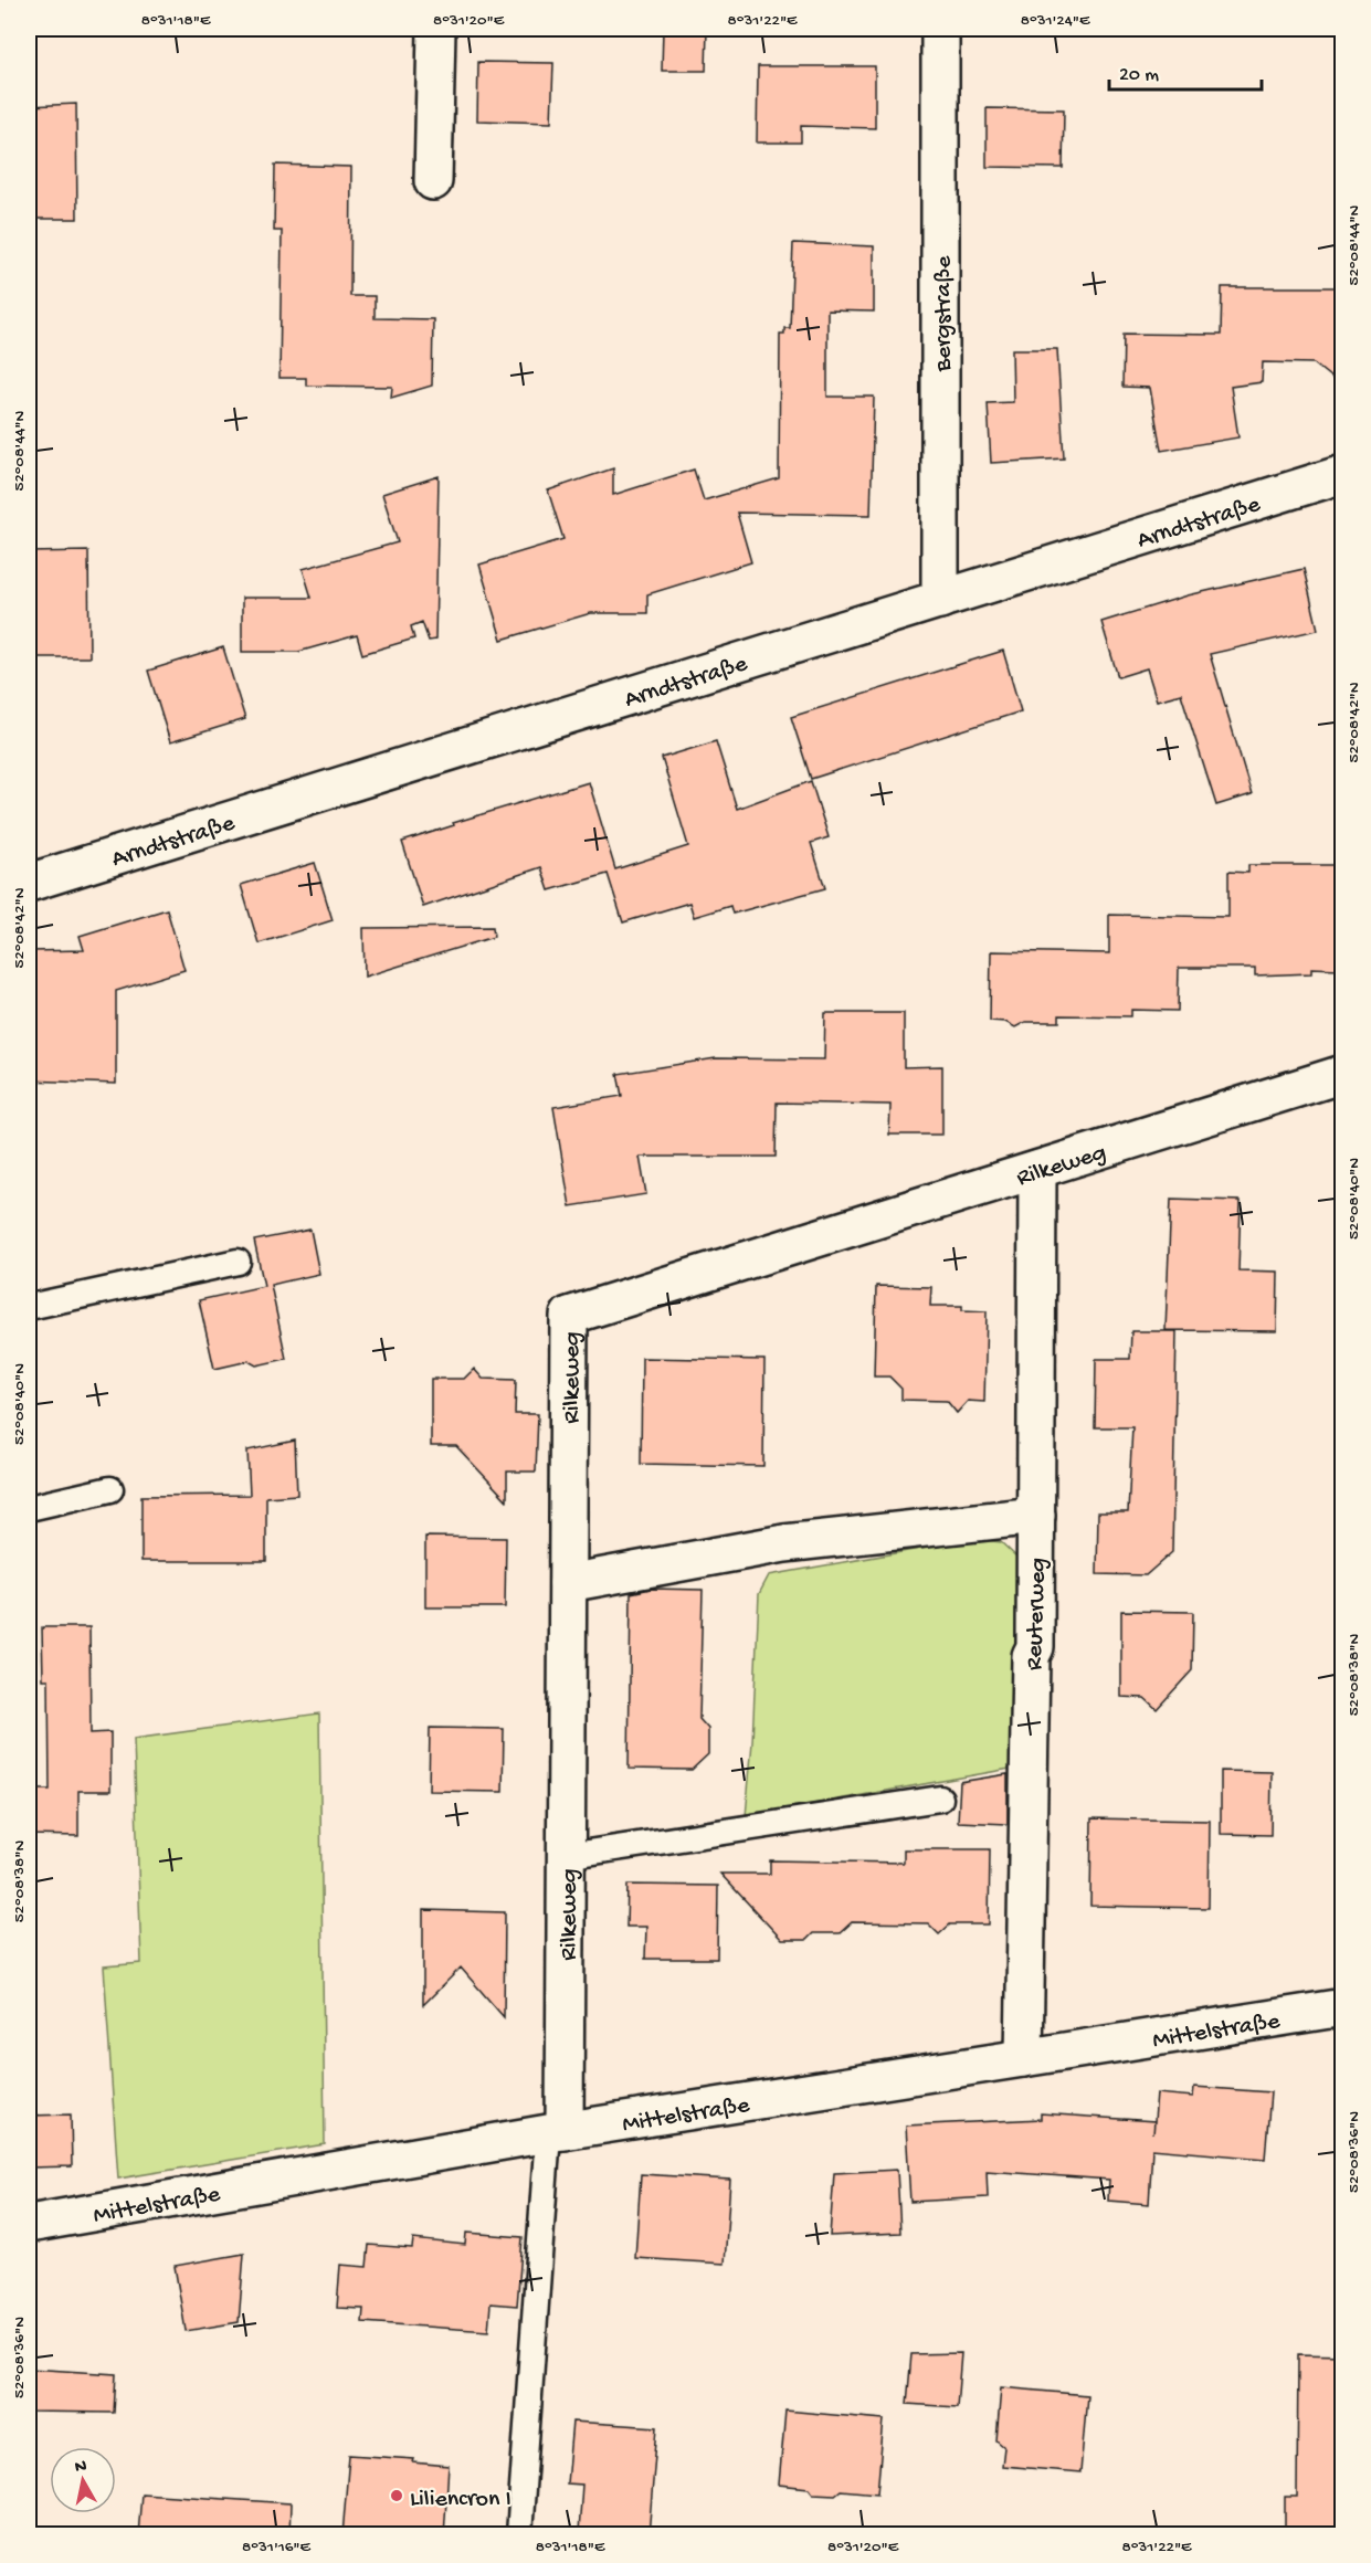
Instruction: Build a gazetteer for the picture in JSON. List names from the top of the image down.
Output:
{
  "streets": {
    "street": [
      "Bergstraße",
      "Arndtstraße",
      "Rilkeweg",
      "Reuterweg",
      "Mittelstraße"
    ]
  },
  "crossings": [
    ["Bergstraße", "Arndtstraße"],
    ["Rilkeweg", "Reuterweg"],
    ["Rilkeweg", "Mittelstraße"],
    ["Reuterweg", "Mittelstraße"]
  ],
  "places": ["Liliencron I"],
  "scale_bar": "20 m",
  "north": "top",
  "coordinates": [
    "8°31'18\"E",
    "8°31'20\"E",
    "8°31'22\"E",
    "8°31'24\"E",
    "52°08'44\"N",
    "52°08'42\"N",
    "52°08'40\"N",
    "52°08'38\"N",
    "52°08'36\"N",
    "8°31'16\"E"
  ]
}
